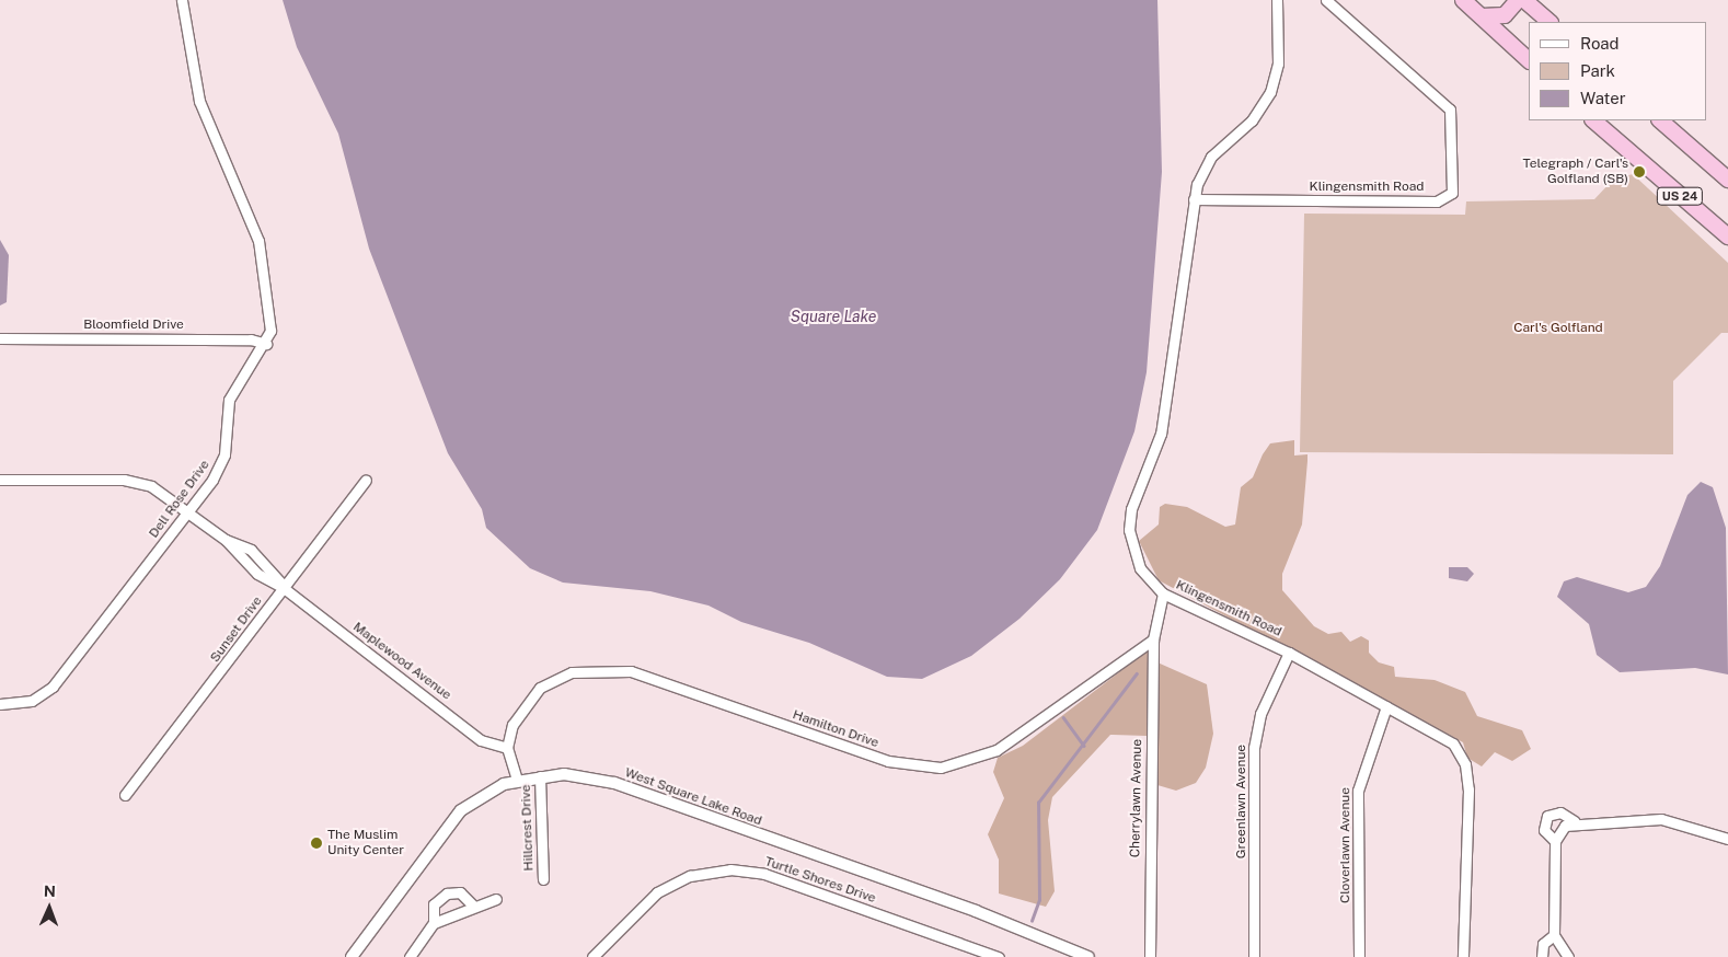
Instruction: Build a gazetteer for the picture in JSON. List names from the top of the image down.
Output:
{
  "streets": {
    "highway": ["US 24"],
    "street": [
      "Klingensmith Road",
      "Bloomfield Drive",
      "Dell Rose Drive",
      "Sunset Drive",
      "Maplewood Avenue",
      "Hamilton Drive",
      "West Square Lake Road",
      "Cherrylawn Avenue",
      "Greenlawn Avenue",
      "Hillcrest Drive",
      "Cloverlawn Avenue",
      "Turtle Shores Drive"
    ]
  },
  "crossings": [
    ["Klingensmith Road", "Greenlawn Avenue"],
    ["Klingensmith Road", "Cloverlawn Avenue"],
    ["Bloomfield Drive", "Dell Rose Drive"],
    ["Dell Rose Drive", "Maplewood Avenue"],
    ["Sunset Drive", "Maplewood Avenue"],
    ["Maplewood Avenue", "Hamilton Drive"],
    ["Hamilton Drive", "Cherrylawn Avenue"],
    ["West Square Lake Road", "Hillcrest Drive"]
  ],
  "water": ["Square Lake"],
  "parks": ["Carl's Golfland"],
  "places": ["Telegraph / Carl's Golfland (SB)", "The Muslim Unity Center"],
  "legend": ["Road", "Park", "Water"],
  "north": "top"
}
